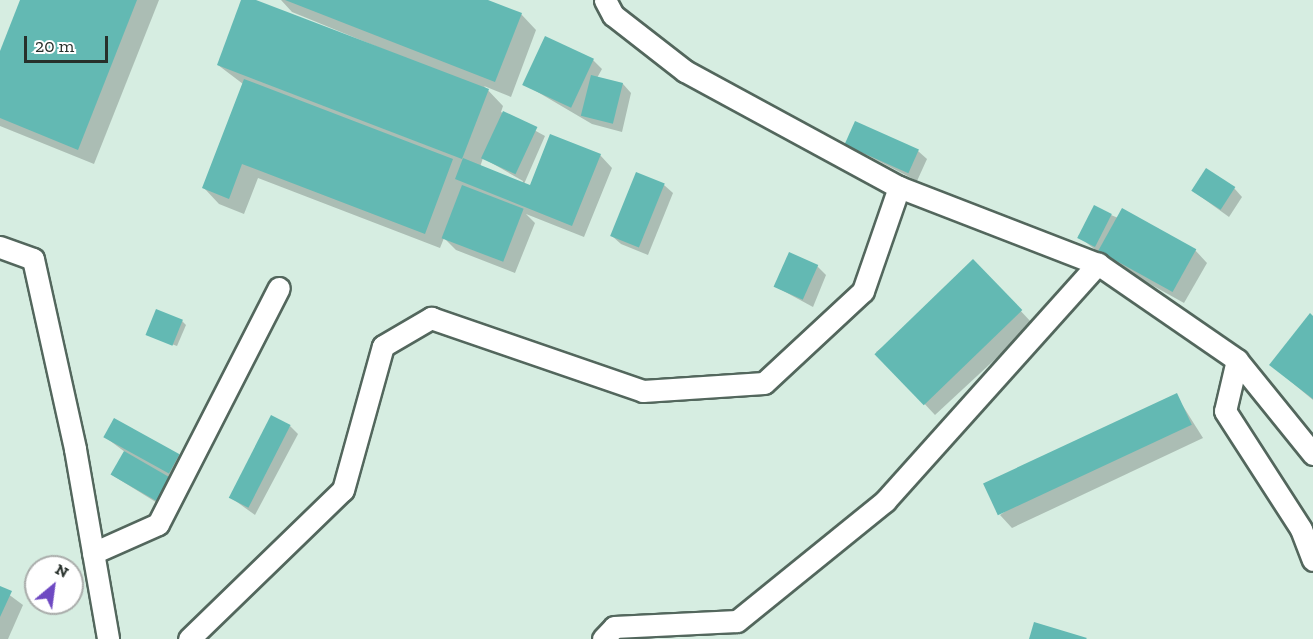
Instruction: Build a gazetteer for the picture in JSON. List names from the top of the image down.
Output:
{
  "scale_bar": "20 m",
  "north": "top right"
}
